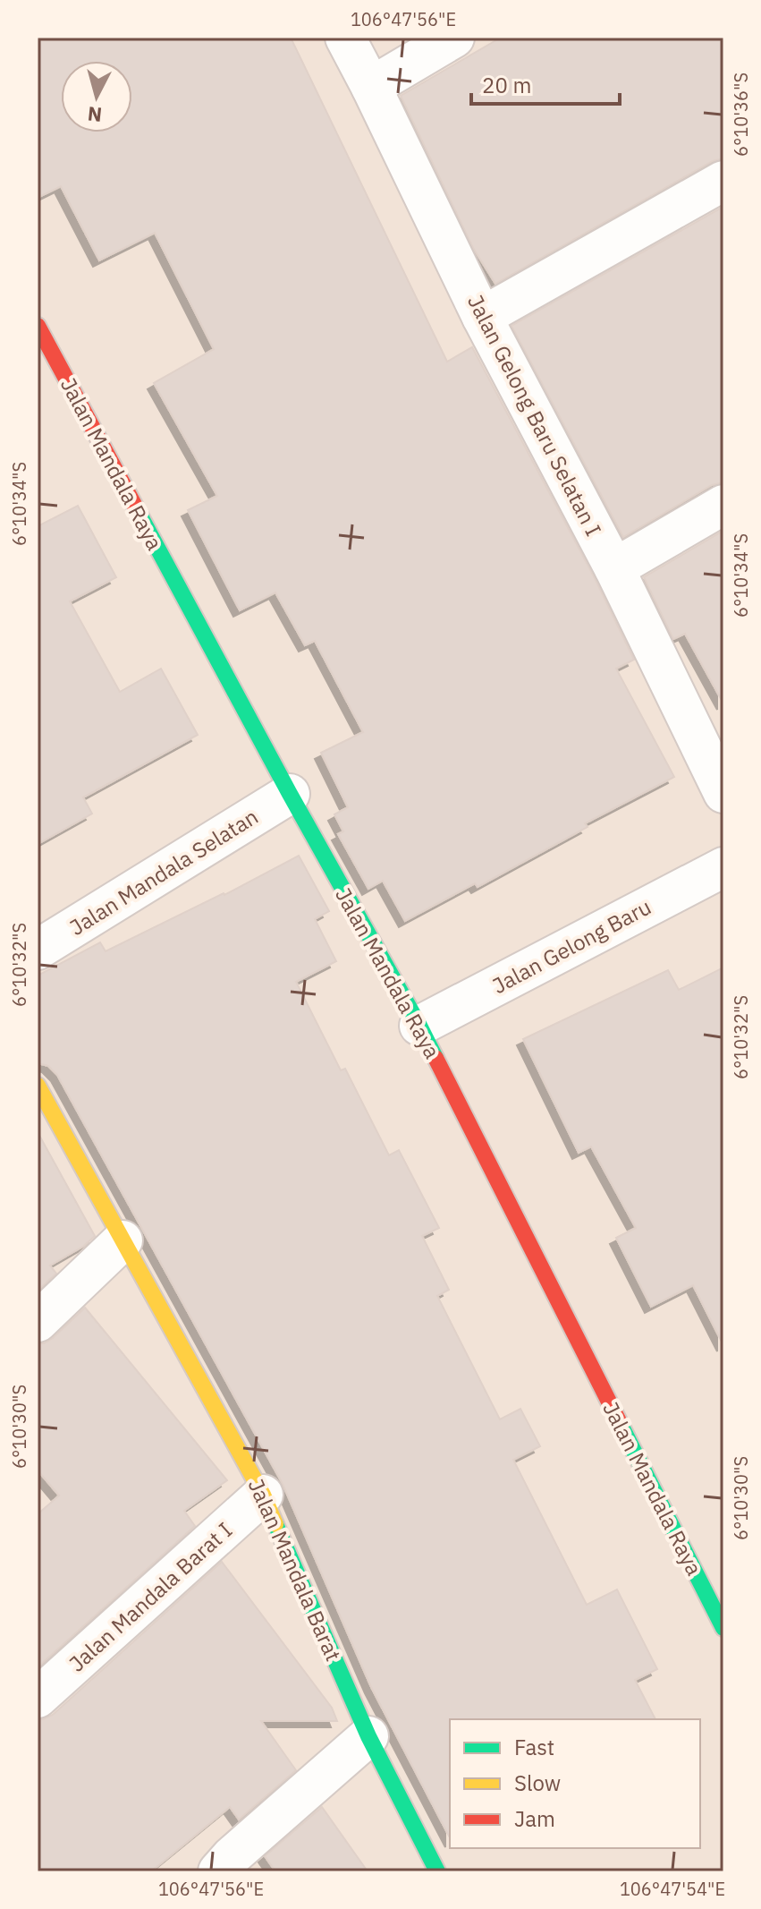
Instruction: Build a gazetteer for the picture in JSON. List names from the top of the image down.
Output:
{
  "streets": {
    "street": [
      "Jalan Gelong Baru Selatan I",
      "Jalan Mandala Raya",
      "Jalan Mandala Selatan",
      "Jalan Gelong Baru",
      "Jalan Mandala Barat",
      "Jalan Mandala Barat I"
    ]
  },
  "crossings": [
    ["Jalan Mandala Raya", "Jalan Mandala Selatan"],
    ["Jalan Mandala Raya", "Jalan Gelong Baru"],
    ["Jalan Mandala Barat", "Jalan Mandala Barat I"]
  ],
  "legend": ["Fast", "Slow", "Jam"],
  "scale_bar": "20 m",
  "north": "bottom",
  "coordinates": [
    "106°47'56\"E",
    "6°10'36\"S",
    "6°10'34\"S",
    "6°10'32\"S",
    "6°10'30\"S",
    "106°47'54\"E"
  ]
}
